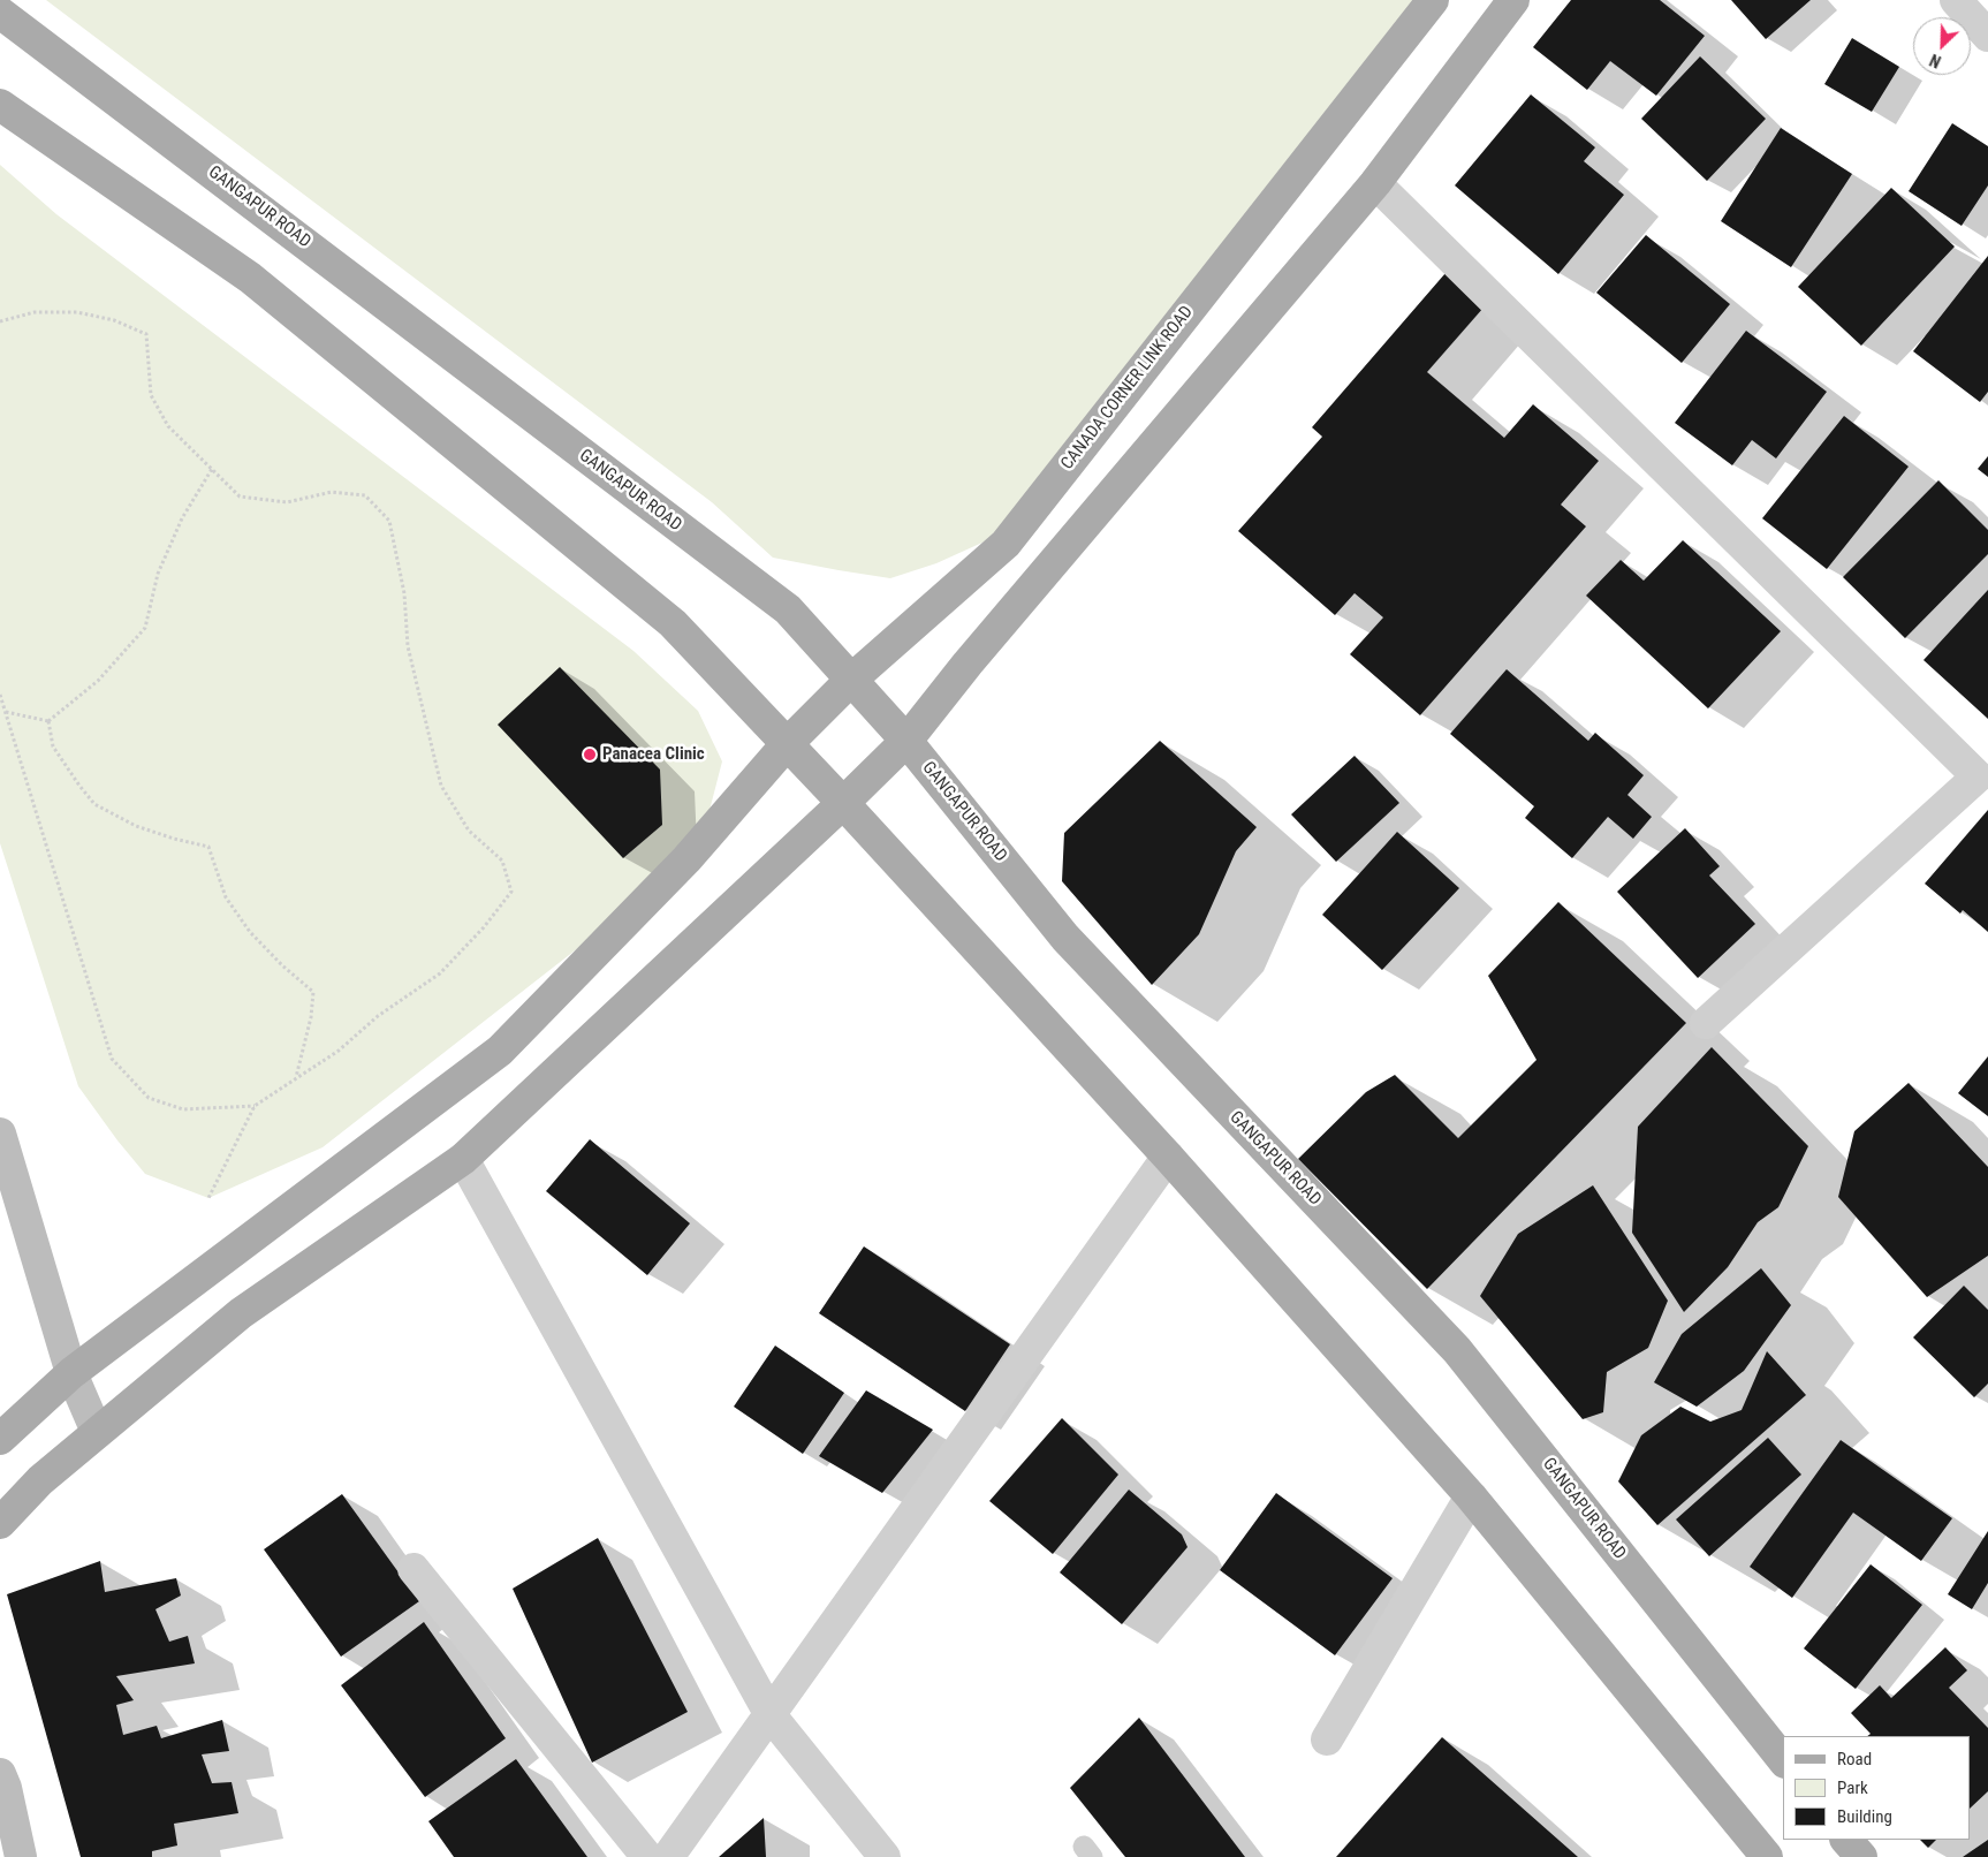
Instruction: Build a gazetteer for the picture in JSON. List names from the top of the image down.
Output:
{
  "streets": {
    "main road": ["GANGAPUR ROAD", "CANADA CORNER LINK ROAD"]
  },
  "crossings": [
    ["GANGAPUR ROAD", "CANADA CORNER LINK ROAD"]
  ],
  "places": ["Panacea Clinic"],
  "legend": ["Road", "Park", "Building"],
  "north": "bottom left"
}
